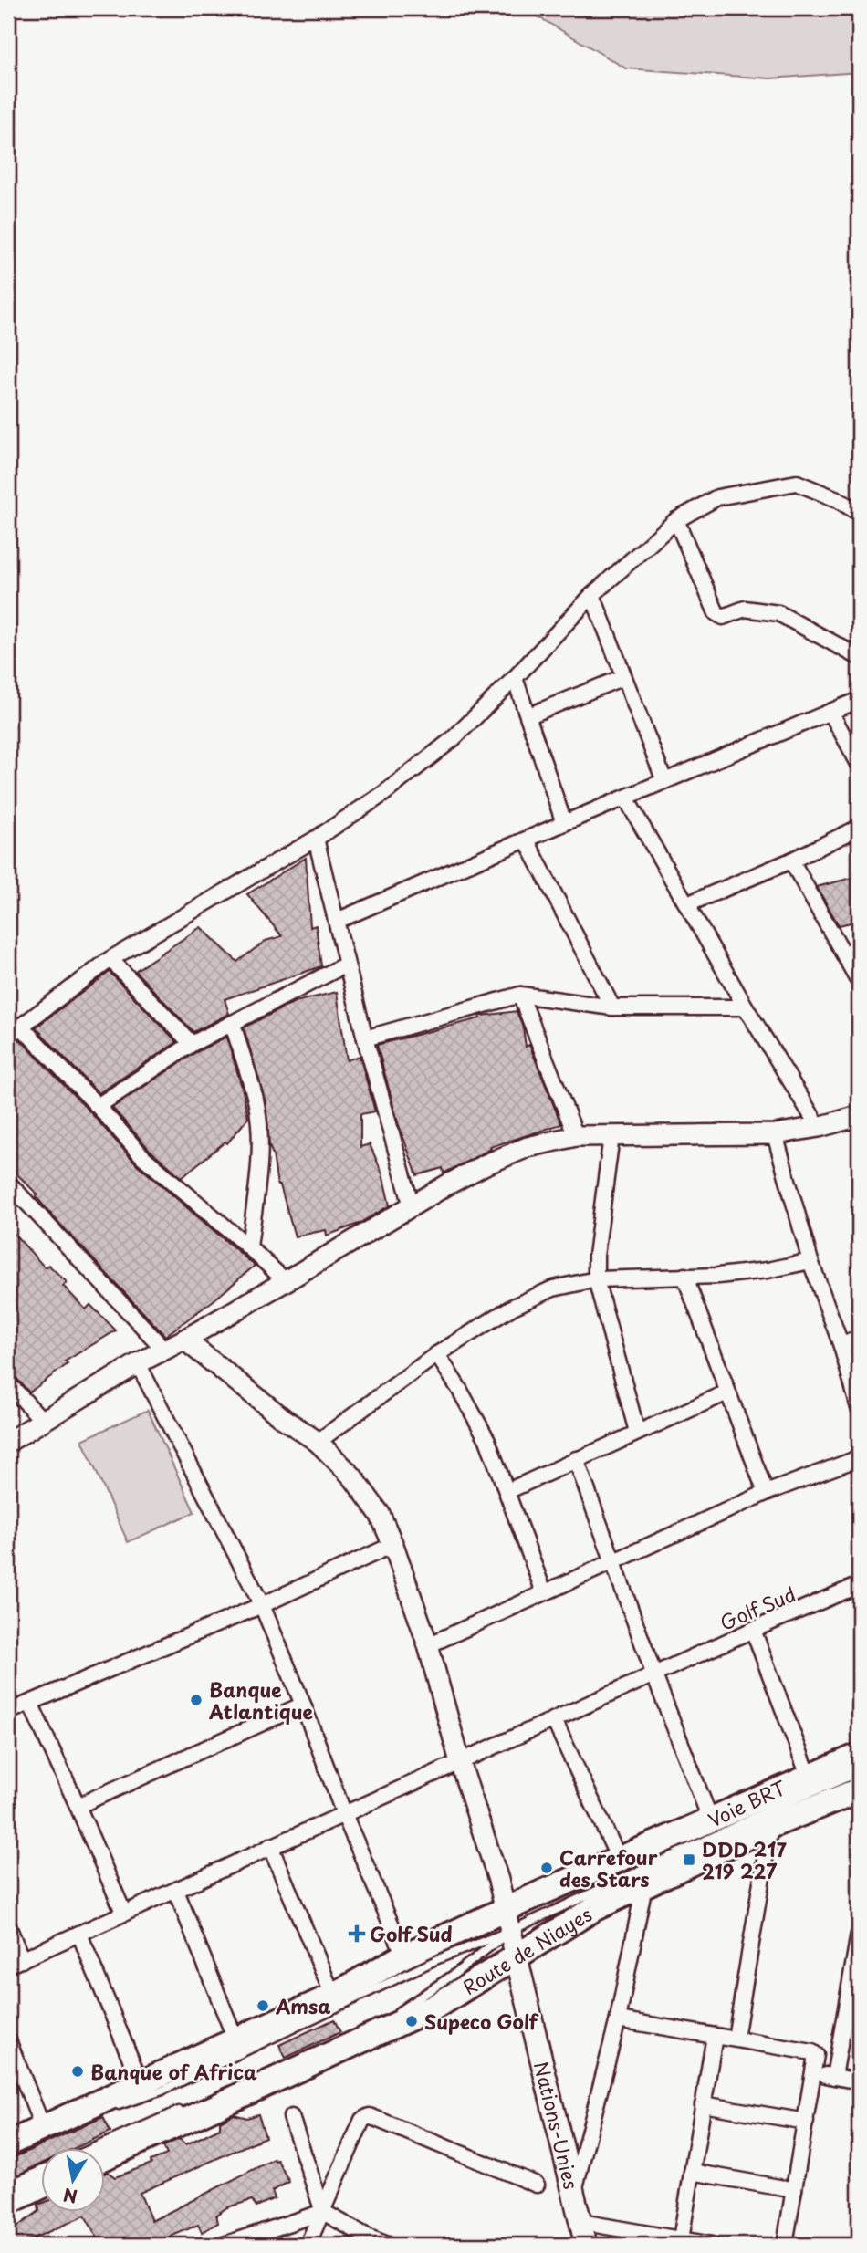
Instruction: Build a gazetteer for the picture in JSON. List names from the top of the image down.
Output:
{
  "streets": {
    "main road": ["Route de Niayes", "Nations-Unies"],
    "street": ["Golf Sud"],
    "lane": ["Voie BRT"]
  },
  "crossings": [
    ["Voie BRT", "Route de Niayes"],
    ["Voie BRT", "Nations-Unies"],
    ["Route de Niayes", "Nations-Unies"]
  ],
  "places": {
    "other": [
      "Banque Atlantique",
      "Carrefour des Stars",
      "Amsa",
      "Supeco Golf",
      "Banque of Africa"
    ],
    "transit": ["DDD 217 219 227"],
    "health": ["Golf Sud"]
  },
  "north": "bottom"
}
